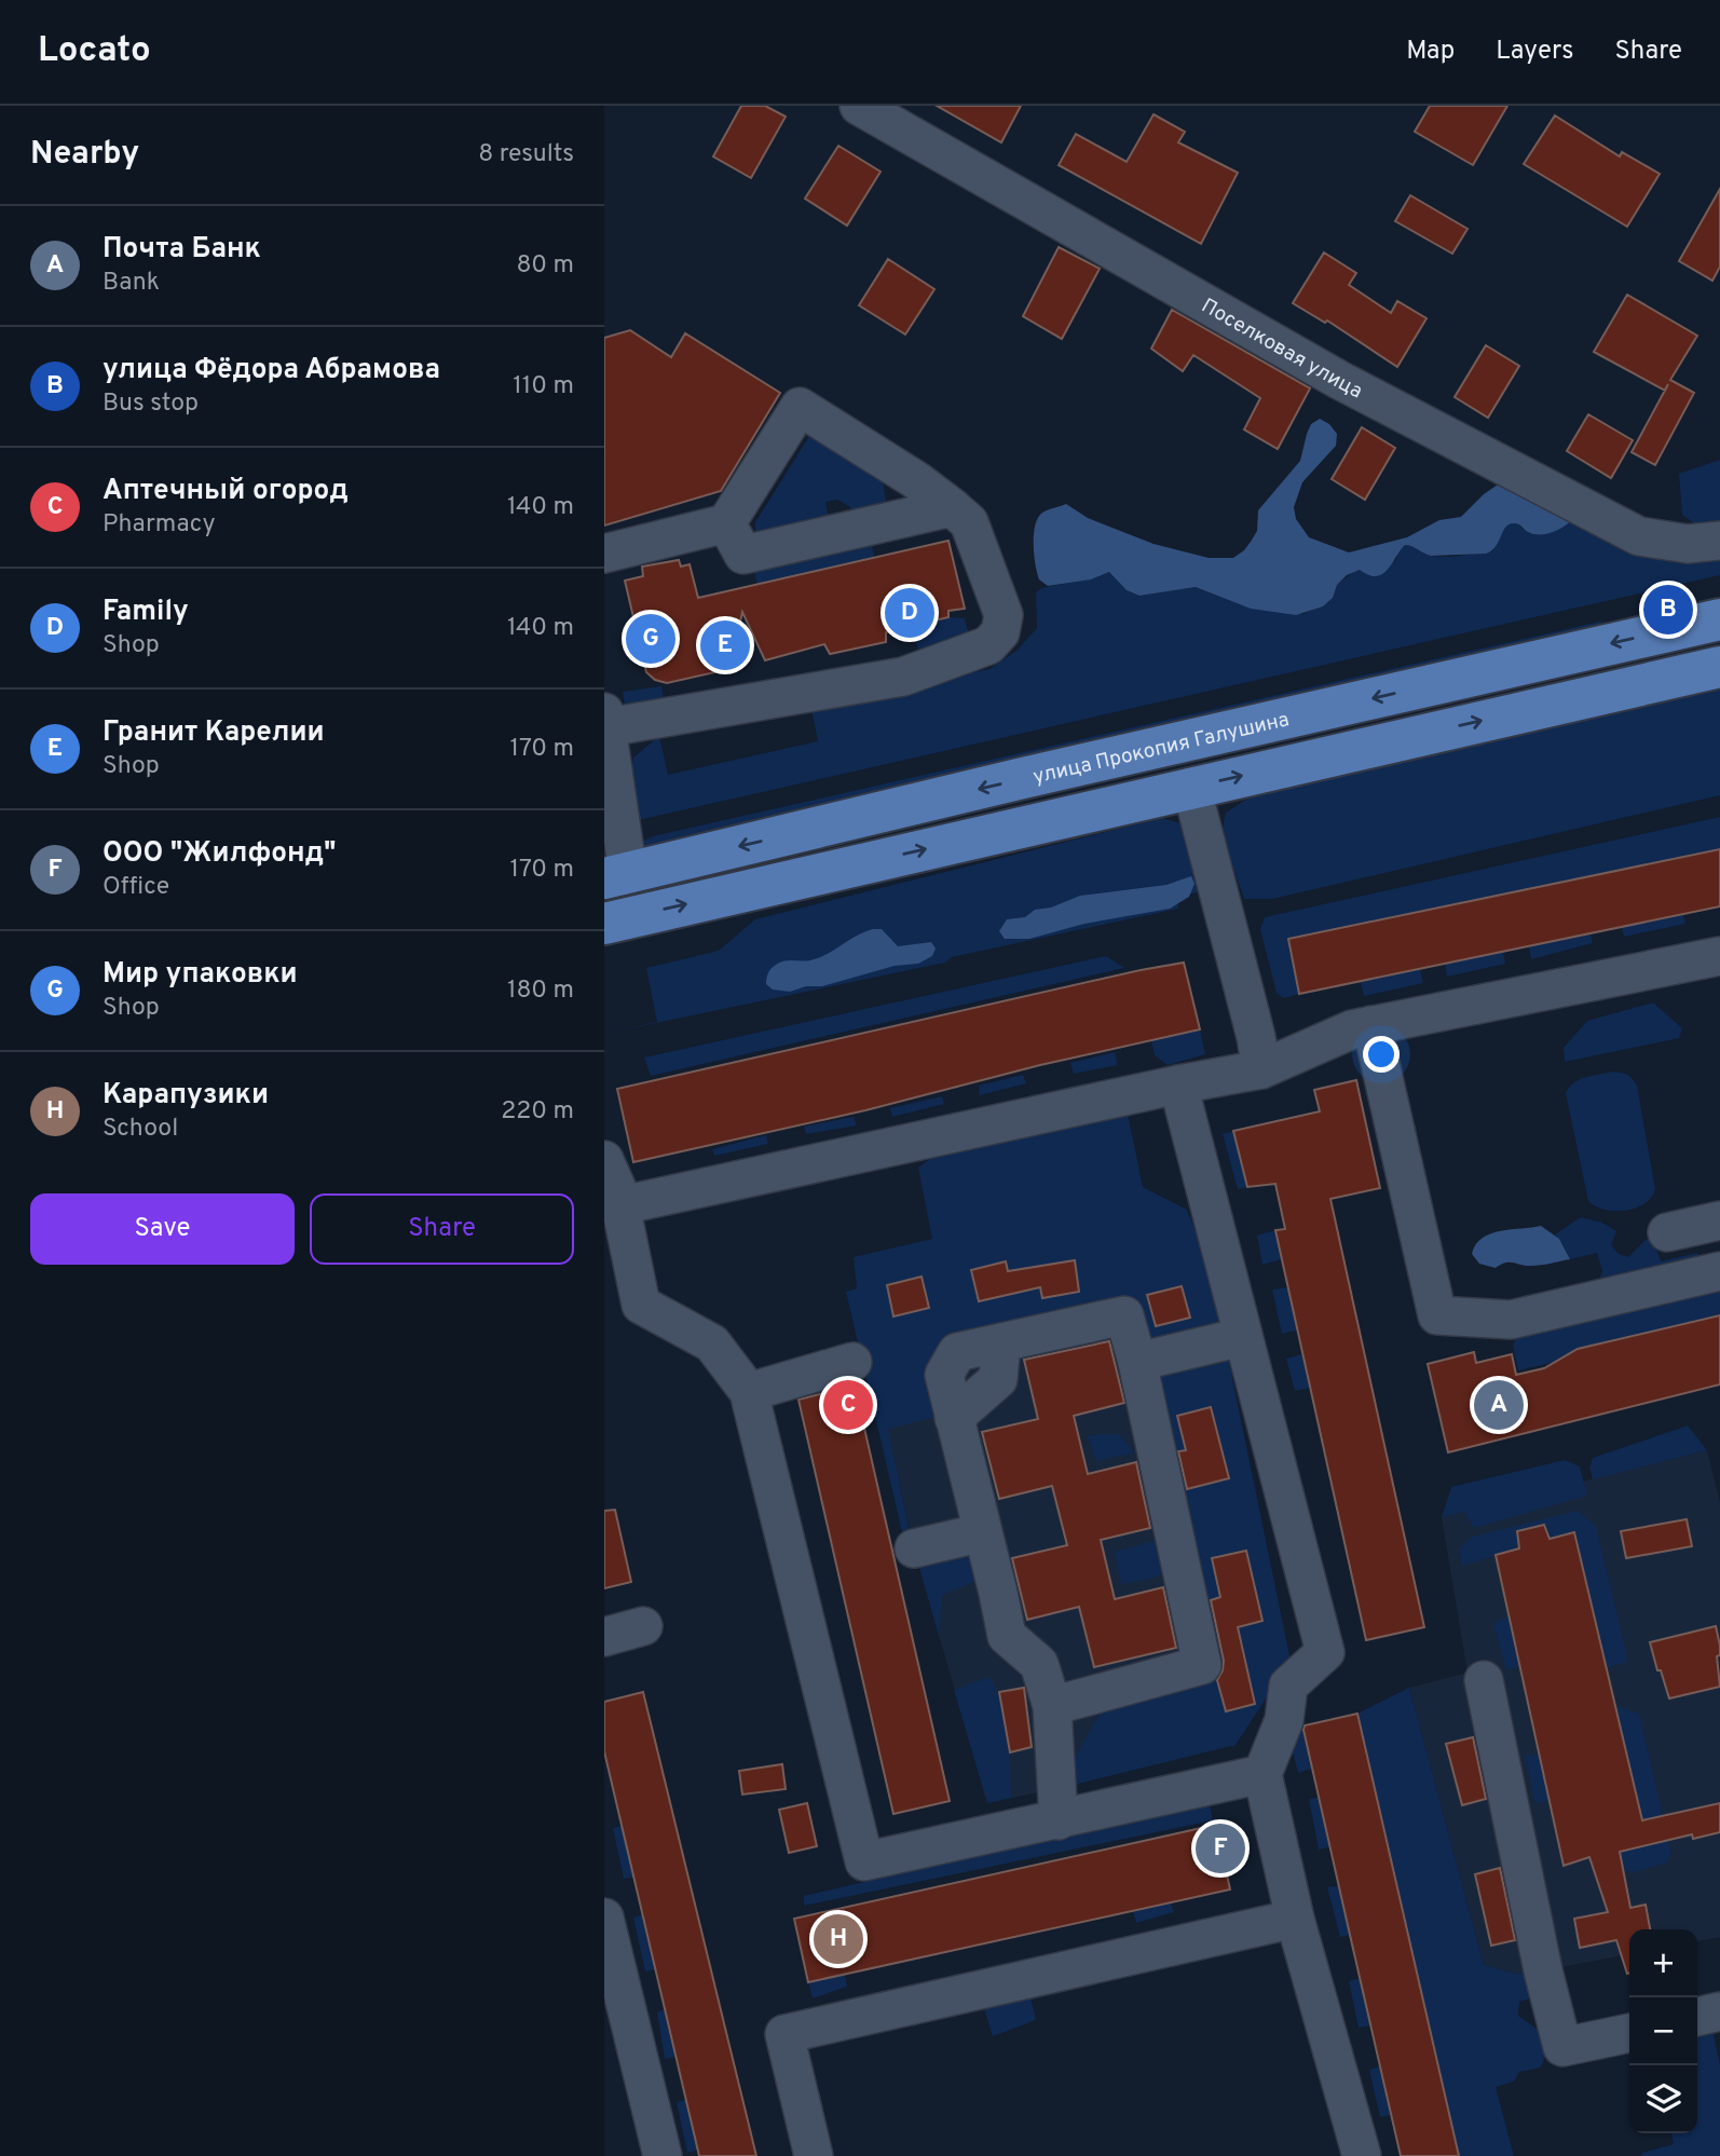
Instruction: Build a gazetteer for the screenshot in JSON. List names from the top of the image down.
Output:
{
  "streets": {
    "main road": ["улица Прокопия Галушина"],
    "street": ["Поселковая улица"]
  },
  "page": {
    "header": "Locato",
    "nav": ["Map", "Layers", "Share"],
    "heading": ["Nearby", "8 results"],
    "list": [
      {
        "mark": "A",
        "name": "Почта Банк",
        "note": "Bank",
        "value": "80 m"
      },
      {
        "mark": "B",
        "name": "улица Фёдора Абрамова",
        "note": "Bus stop",
        "value": "110 m"
      },
      {
        "mark": "C",
        "name": "Аптечный огород",
        "note": "Pharmacy",
        "value": "140 m"
      },
      {
        "mark": "D",
        "name": "Family",
        "note": "Shop",
        "value": "140 m"
      },
      {
        "mark": "E",
        "name": "Гранит Карелии",
        "note": "Shop",
        "value": "170 m"
      },
      {
        "mark": "F",
        "name": "ООО \"Жилфонд\"",
        "note": "Office",
        "value": "170 m"
      },
      {
        "mark": "G",
        "name": "Мир упаковки",
        "note": "Shop",
        "value": "180 m"
      },
      {
        "mark": "H",
        "name": "Карапузики",
        "note": "School",
        "value": "220 m"
      }
    ],
    "pins": [
      "B",
      "D",
      "G",
      "E",
      "A",
      "C",
      "F",
      "H"
    ],
    "buttons": ["Save", "Share"],
    "map_buttons": ["+", "−"]
  }
}
